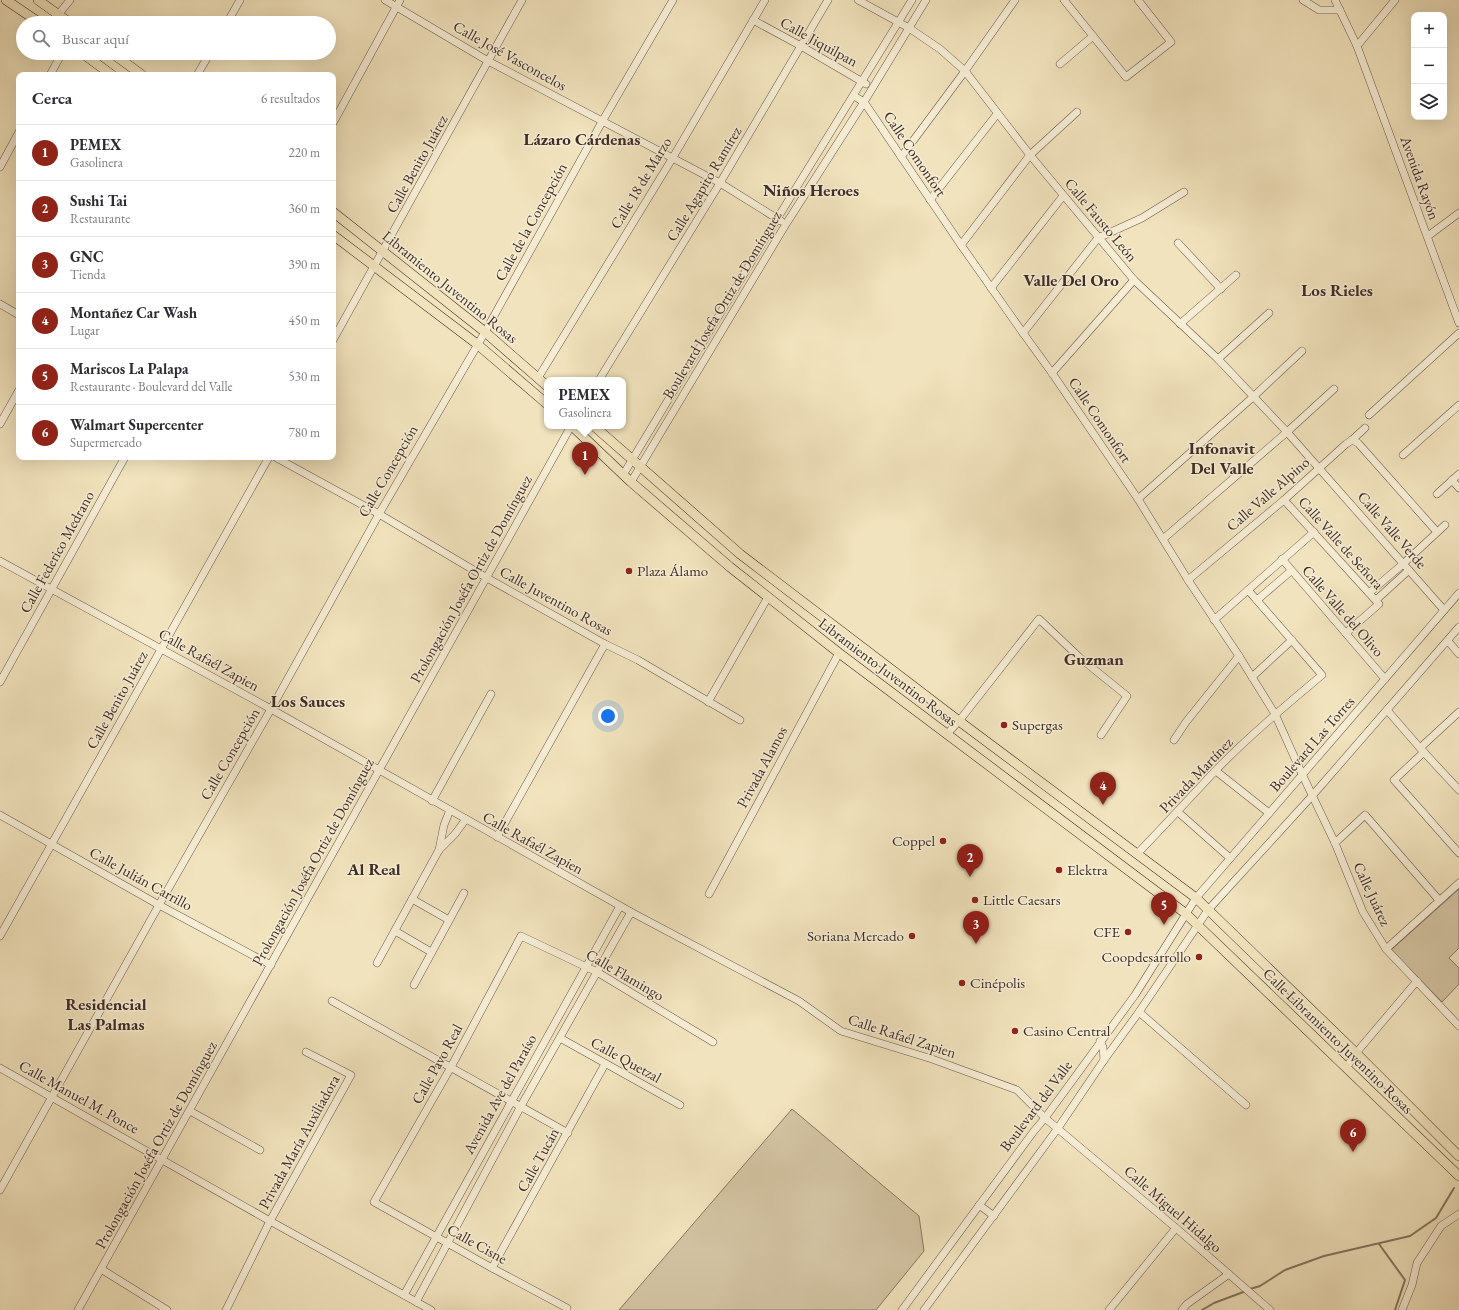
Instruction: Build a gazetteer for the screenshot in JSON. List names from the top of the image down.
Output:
{
  "streets": {
    "main road": ["Libramiento Juventino Rosas", "Calle Libramiento Juventino Rosas"],
    "street": [
      "Calle Jiquilpan",
      "Calle José Vasconcelos",
      "Calle Comonfort",
      "Calle Benito Juárez",
      "Avenida Rayón",
      "Calle 18 de Marzo",
      "Calle Agapito Ramírez",
      "Calle Fausto León",
      "Calle de la Concepción",
      "Boulevard Josefa Ortiz de Domínguez",
      "Calle Concepción",
      "Calle Valle Alpino",
      "Calle Valle Verde",
      "Calle Valle de Señora",
      "Calle Federico Medrano",
      "Prolongación Joséfa Ortiz de Domínguez",
      "Calle Juventino Rosas",
      "Calle Valle del Olivo",
      "Calle Rafaél Zapien",
      "Boulevard Las Torres",
      "Privada Alamos",
      "Privada Martínez",
      "Calle Julián Carrillo",
      "Calle Juárez",
      "Calle Flamingo",
      "Calle Quetzal",
      "Calle Pavo Real",
      "Avenida Ave del Paraíso",
      "Calle Manuel M. Ponce",
      "Boulevard del Valle",
      "Privada María Auxiliadora",
      "Calle Tucán",
      "Calle Miguel Hidalgo",
      "Calle Cisne"
    ]
  },
  "crossings": [
    ["Calle Jiquilpan", "Calle 18 de Marzo"],
    ["Calle Jiquilpan", "Calle Agapito Ramírez"],
    ["Calle Jiquilpan", "Boulevard Josefa Ortiz de Domínguez"],
    ["Calle José Vasconcelos", "Calle Benito Juárez"],
    ["Calle José Vasconcelos", "Calle 18 de Marzo"],
    ["Calle José Vasconcelos", "Calle Agapito Ramírez"],
    ["Calle José Vasconcelos", "Calle de la Concepción"],
    ["Calle José Vasconcelos", "Boulevard Josefa Ortiz de Domínguez"],
    ["Calle Comonfort", "Boulevard Josefa Ortiz de Domínguez"],
    ["Calle Comonfort", "Calle Valle Alpino"],
    ["Calle Comonfort", "Boulevard Las Torres"],
    ["Calle Comonfort", "Privada Martínez"],
    ["Calle Comonfort", "Calle Juárez"],
    ["Calle Benito Juárez", "Libramiento Juventino Rosas"],
    ["Calle Benito Juárez", "Calle Rafaél Zapien"],
    ["Calle Benito Juárez", "Calle Julián Carrillo"],
    ["Calle 18 de Marzo", "Libramiento Juventino Rosas"],
    ["Calle Fausto León", "Boulevard Josefa Ortiz de Domínguez"],
    ["Calle Fausto León", "Calle Valle Alpino"],
    ["Calle Fausto León", "Calle Valle Verde"],
    ["Calle de la Concepción", "Libramiento Juventino Rosas"],
    ["Calle de la Concepción", "Calle Concepción"],
    ["Libramiento Juventino Rosas", "Boulevard Josefa Ortiz de Domínguez"],
    ["Libramiento Juventino Rosas", "Calle Concepción"],
    ["Libramiento Juventino Rosas", "Boulevard Las Torres"],
    ["Libramiento Juventino Rosas", "Privada Alamos"],
    ["Libramiento Juventino Rosas", "Privada Martínez"],
    ["Libramiento Juventino Rosas", "Calle Libramiento Juventino Rosas"],
    ["Libramiento Juventino Rosas", "Boulevard del Valle"],
    ["Calle Concepción", "Calle Juventino Rosas"],
    ["Calle Concepción", "Calle Rafaél Zapien"],
    ["Calle Concepción", "Calle Julián Carrillo"],
    ["Calle Concepción", "Calle Manuel M. Ponce"],
    ["Calle Valle Alpino", "Calle Valle Verde"],
    ["Calle Valle Alpino", "Calle Valle de Señora"],
    ["Calle Valle Verde", "Boulevard Las Torres"],
    ["Calle Federico Medrano", "Calle Rafaél Zapien"],
    ["Prolongación Joséfa Ortiz de Domínguez", "Calle Juventino Rosas"],
    ["Prolongación Joséfa Ortiz de Domínguez", "Calle Rafaél Zapien"],
    ["Prolongación Joséfa Ortiz de Domínguez", "Calle Julián Carrillo"],
    ["Prolongación Joséfa Ortiz de Domínguez", "Calle Manuel M. Ponce"],
    ["Calle Valle del Olivo", "Boulevard Las Torres"],
    ["Calle Rafaél Zapien", "Avenida Ave del Paraíso"],
    ["Calle Rafaél Zapien", "Boulevard del Valle"],
    ["Calle Rafaél Zapien", "Calle Miguel Hidalgo"],
    ["Boulevard Las Torres", "Calle Juárez"],
    ["Boulevard Las Torres", "Boulevard del Valle"],
    ["Calle Flamingo", "Calle Pavo Real"],
    ["Calle Flamingo", "Avenida Ave del Paraíso"],
    ["Calle Libramiento Juventino Rosas", "Boulevard del Valle"],
    ["Calle Quetzal", "Avenida Ave del Paraíso"],
    ["Calle Quetzal", "Calle Tucán"],
    ["Calle Pavo Real", "Calle Cisne"],
    ["Avenida Ave del Paraíso", "Calle Manuel M. Ponce"],
    ["Avenida Ave del Paraíso", "Calle Cisne"],
    ["Calle Manuel M. Ponce", "Privada María Auxiliadora"],
    ["Boulevard del Valle", "Calle Miguel Hidalgo"],
    ["Calle Tucán", "Calle Cisne"]
  ],
  "districts": [
    "Lázaro Cárdenas",
    "Niños Heroes",
    "Valle Del Oro",
    "Los Rieles",
    "Infonavit Del Valle",
    "Guzman",
    "Los Sauces",
    "Al Real",
    "Residencial Las Palmas"
  ],
  "places": [
    "Plaza Álamo",
    "Supergas",
    "Coppel",
    "Elektra",
    "Little Caesars",
    "CFE",
    "Soriana Mercado",
    "Coopdesarrollo",
    "Cinépolis",
    "Casino Central"
  ],
  "page": {
    "map_buttons": ["+", "−"],
    "search": "Buscar aquí",
    "heading": ["Cerca", "6 resultados"],
    "list": [
      {
        "mark": "1",
        "name": "PEMEX",
        "note": "Gasolinera",
        "value": "220 m"
      },
      {
        "mark": "2",
        "name": "Sushi Tai",
        "note": "Restaurante",
        "value": "360 m"
      },
      {
        "mark": "3",
        "name": "GNC",
        "note": "Tienda",
        "value": "390 m"
      },
      {
        "mark": "4",
        "name": "Montañez Car Wash",
        "note": "Lugar",
        "value": "450 m"
      },
      {
        "mark": "5",
        "name": "Mariscos La Palapa",
        "note": "Restaurante · Boulevard del Valle",
        "value": "530 m"
      },
      {
        "mark": "6",
        "name": "Walmart Supercenter",
        "note": "Supermercado",
        "value": "780 m"
      }
    ],
    "popup": ["PEMEX", "Gasolinera"],
    "pins": [
      "1",
      "4",
      "2",
      "5",
      "3",
      "6"
    ]
  }
}
